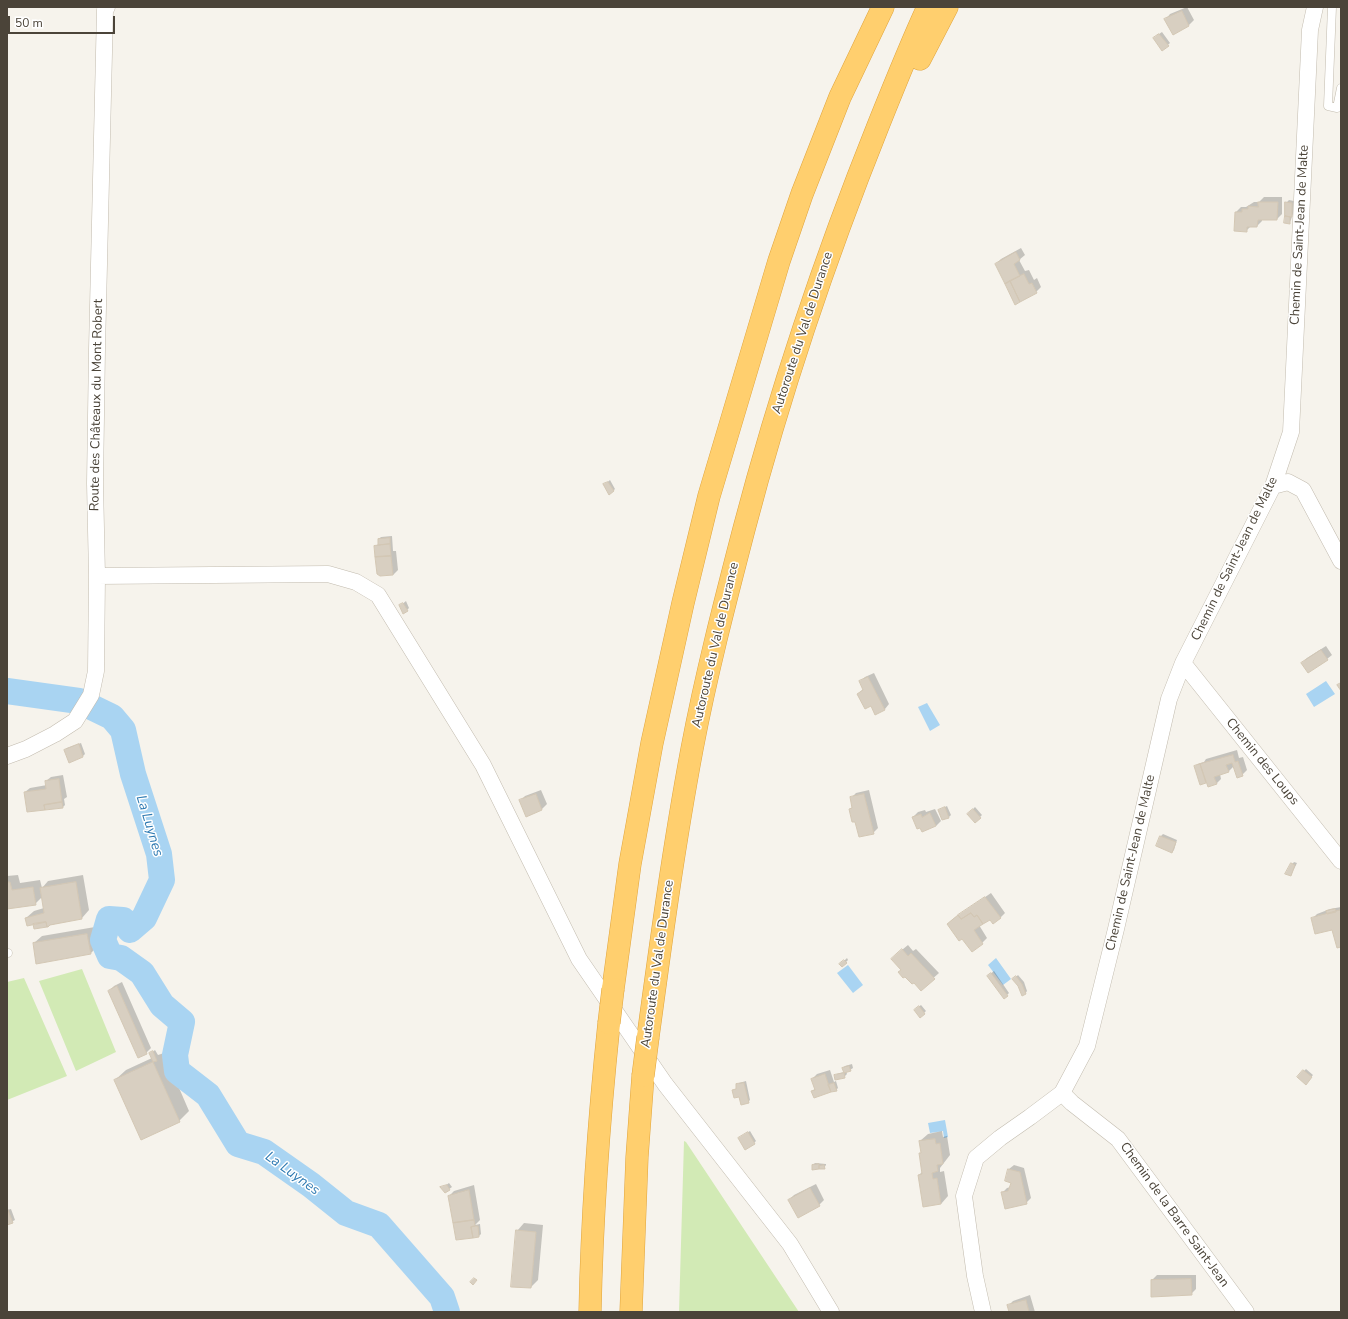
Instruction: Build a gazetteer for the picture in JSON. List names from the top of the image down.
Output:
{
  "streets": {
    "highway": ["Autoroute du Val de Durance"],
    "street": [
      "Chemin de Saint-Jean de Malte",
      "Route des Châteaux du Mont Robert",
      "Chemin des Loups",
      "Chemin de la Barre Saint-Jean"
    ]
  },
  "crossings": [
    ["Chemin de Saint-Jean de Malte", "Chemin des Loups"],
    ["Chemin de Saint-Jean de Malte", "Chemin de la Barre Saint-Jean"]
  ],
  "water": ["La Luynes"],
  "scale_bar": "50 m"
}
